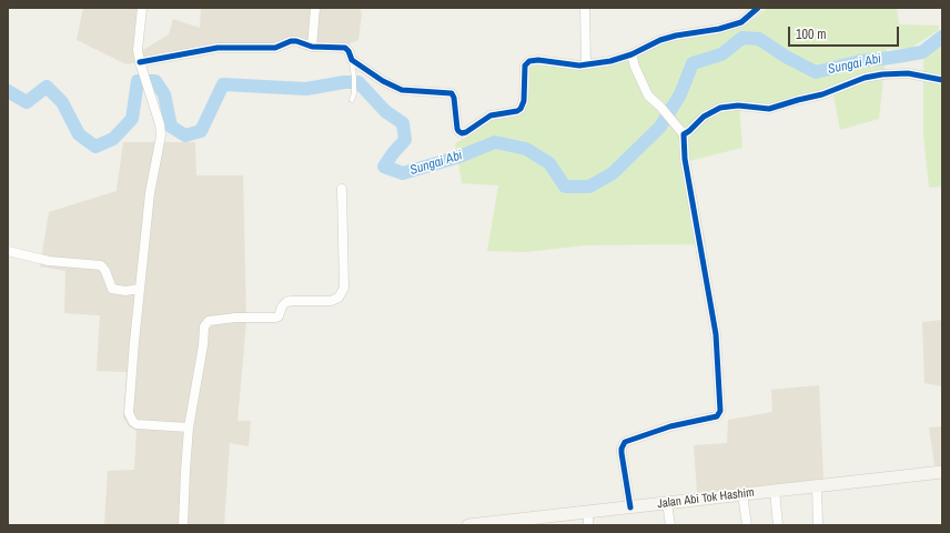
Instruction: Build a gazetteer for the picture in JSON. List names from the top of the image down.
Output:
{
  "streets": {
    "main road": ["Jalan Abi Tok Hashim"]
  },
  "water": ["Sungai Abi"],
  "scale_bar": "100 m"
}
